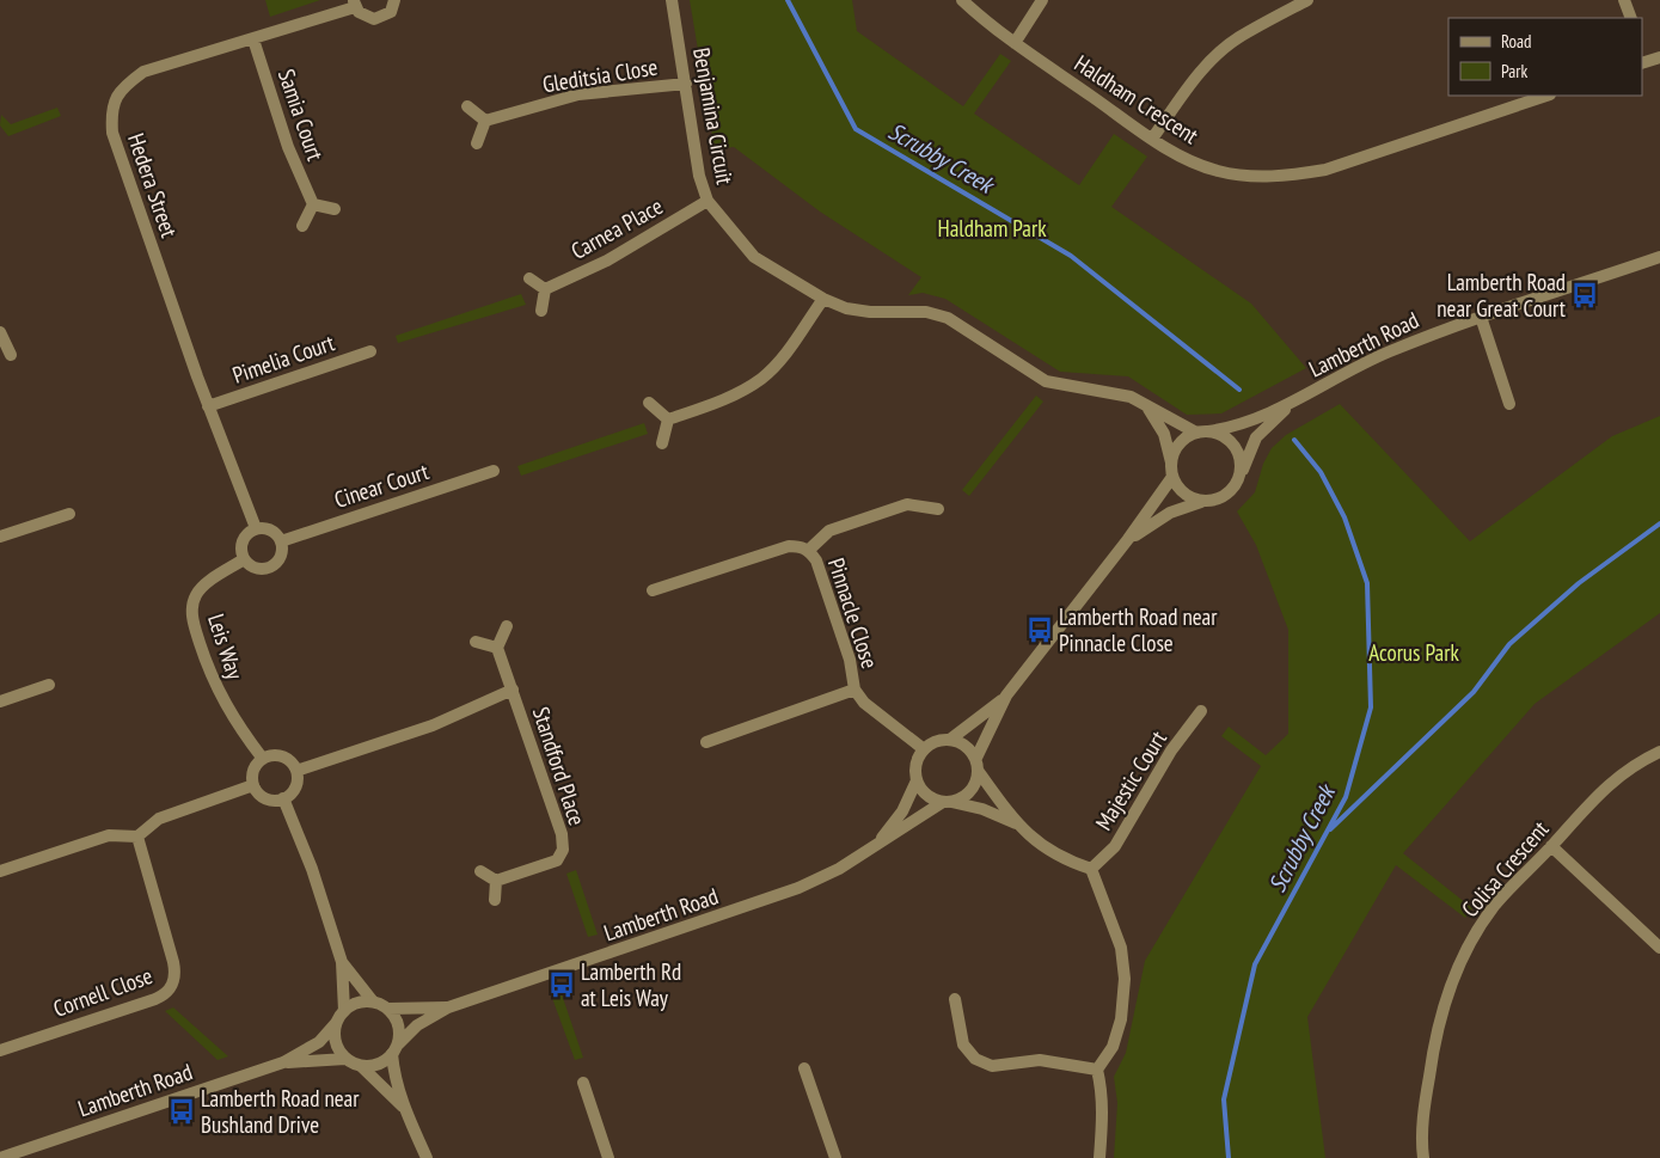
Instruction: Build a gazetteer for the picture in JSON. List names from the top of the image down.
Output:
{
  "streets": {
    "street": [
      "Gleditsia Close",
      "Haldham Crescent",
      "Samia Court",
      "Benjamina Circuit",
      "Hedera Street",
      "Carnea Place",
      "Lamberth Road",
      "Pimelia Court",
      "Cinear Court",
      "Pinnacle Close",
      "Leis Way",
      "Standford Place",
      "Majestic Court",
      "Colisa Crescent",
      "Cornell Close"
    ]
  },
  "crossings": [
    ["Gleditsia Close", "Benjamina Circuit"],
    ["Samia Court", "Hedera Street"],
    ["Benjamina Circuit", "Carnea Place"],
    ["Benjamina Circuit", "Lamberth Road"],
    ["Hedera Street", "Pimelia Court"],
    ["Hedera Street", "Cinear Court"],
    ["Hedera Street", "Leis Way"],
    ["Lamberth Road", "Pinnacle Close"],
    ["Cinear Court", "Leis Way"],
    ["Leis Way", "Standford Place"]
  ],
  "water": ["Scrubby Creek"],
  "parks": ["Haldham Park", "Acorus Park"],
  "places": {
    "bus stop": [
      "Lamberth Road near Great Court",
      "Lamberth Road near Pinnacle Close",
      "Lamberth Rd at Leis Way",
      "Lamberth Road near Bushland Drive"
    ]
  },
  "legend": ["Road", "Park"]
}
